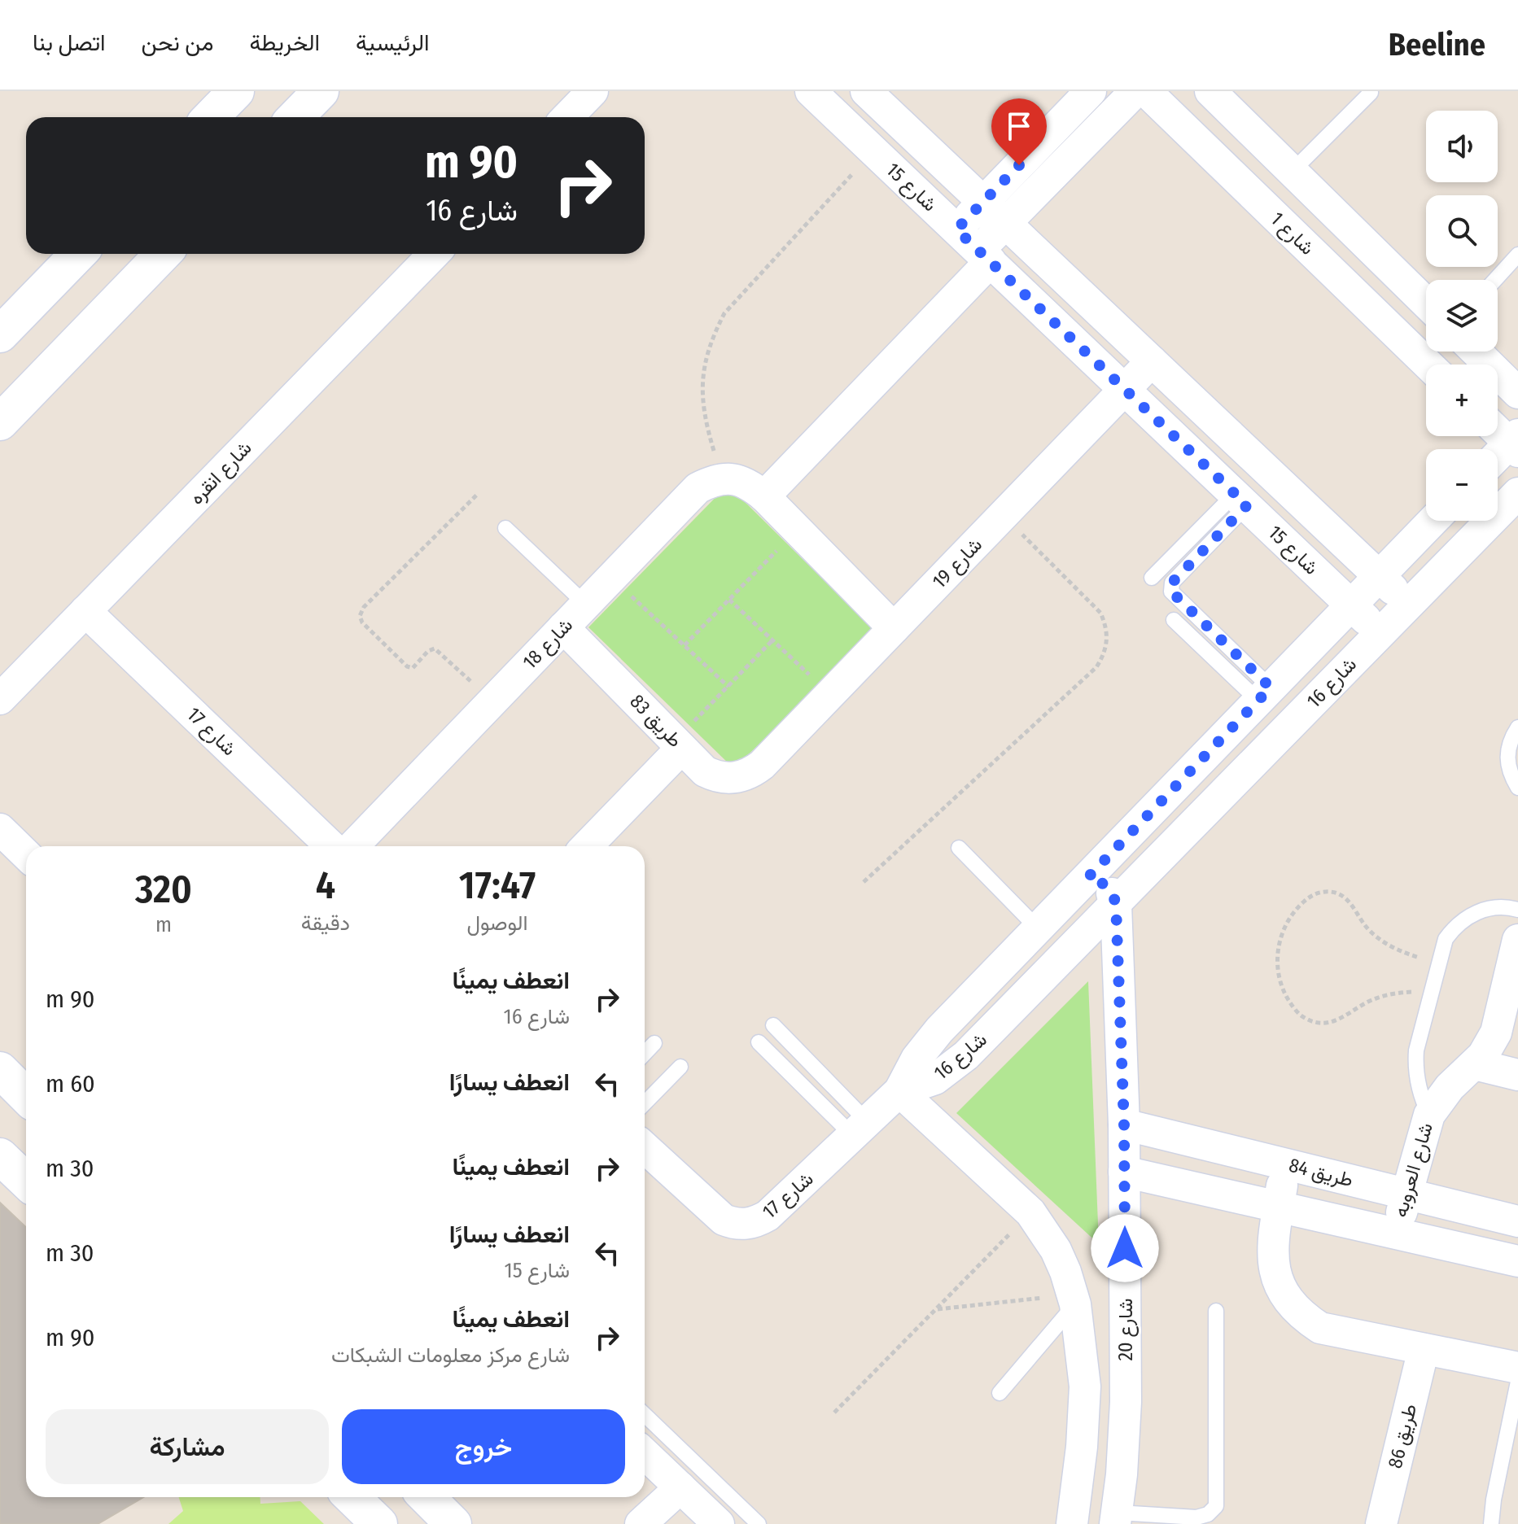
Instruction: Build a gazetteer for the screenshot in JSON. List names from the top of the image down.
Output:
{
  "streets": {
    "street": [
      "شارع 15",
      "شارع 1",
      "شارع انقره",
      "شارع 19",
      "شارع 18",
      "شارع 16",
      "طريق 83",
      "شارع 17",
      "شارع العروبه",
      "طريق 84",
      "شارع 20",
      "طريق 86"
    ]
  },
  "crossings": [
    ["شارع 15", "شارع 19"],
    ["شارع 15", "شارع 16"],
    ["شارع انقره", "شارع 17"],
    ["شارع 19", "طريق 83"],
    ["شارع 18", "طريق 83"],
    ["شارع 16", "شارع 17"],
    ["شارع 16", "شارع 20"],
    ["شارع العروبه", "طريق 84"],
    ["طريق 84", "شارع 20"]
  ],
  "page": {
    "header": "Beeline",
    "nav": [
      "الرئيسية",
      "الخريطة",
      "من نحن",
      "اتصل بنا"
    ],
    "map_buttons": ["+", "−"],
    "turn": ["90 m", "شارع 16"],
    "eta": [
      "17:47",
      "الوصول",
      "4",
      "دقيقة",
      "320",
      "m"
    ],
    "list": [
      {
        "name": "انعطف يمينًا",
        "note": "شارع 16",
        "value": "90 m"
      },
      {
        "name": "انعطف يسارًا",
        "value": "60 m"
      },
      {
        "name": "انعطف يمينًا",
        "value": "30 m"
      },
      {
        "name": "انعطف يسارًا",
        "note": "شارع 15",
        "value": "30 m"
      },
      {
        "name": "انعطف يمينًا",
        "note": "شارع مركز معلومات الشبكات",
        "value": "90 m"
      }
    ],
    "buttons": ["خروج", "مشاركة"]
  }
}
